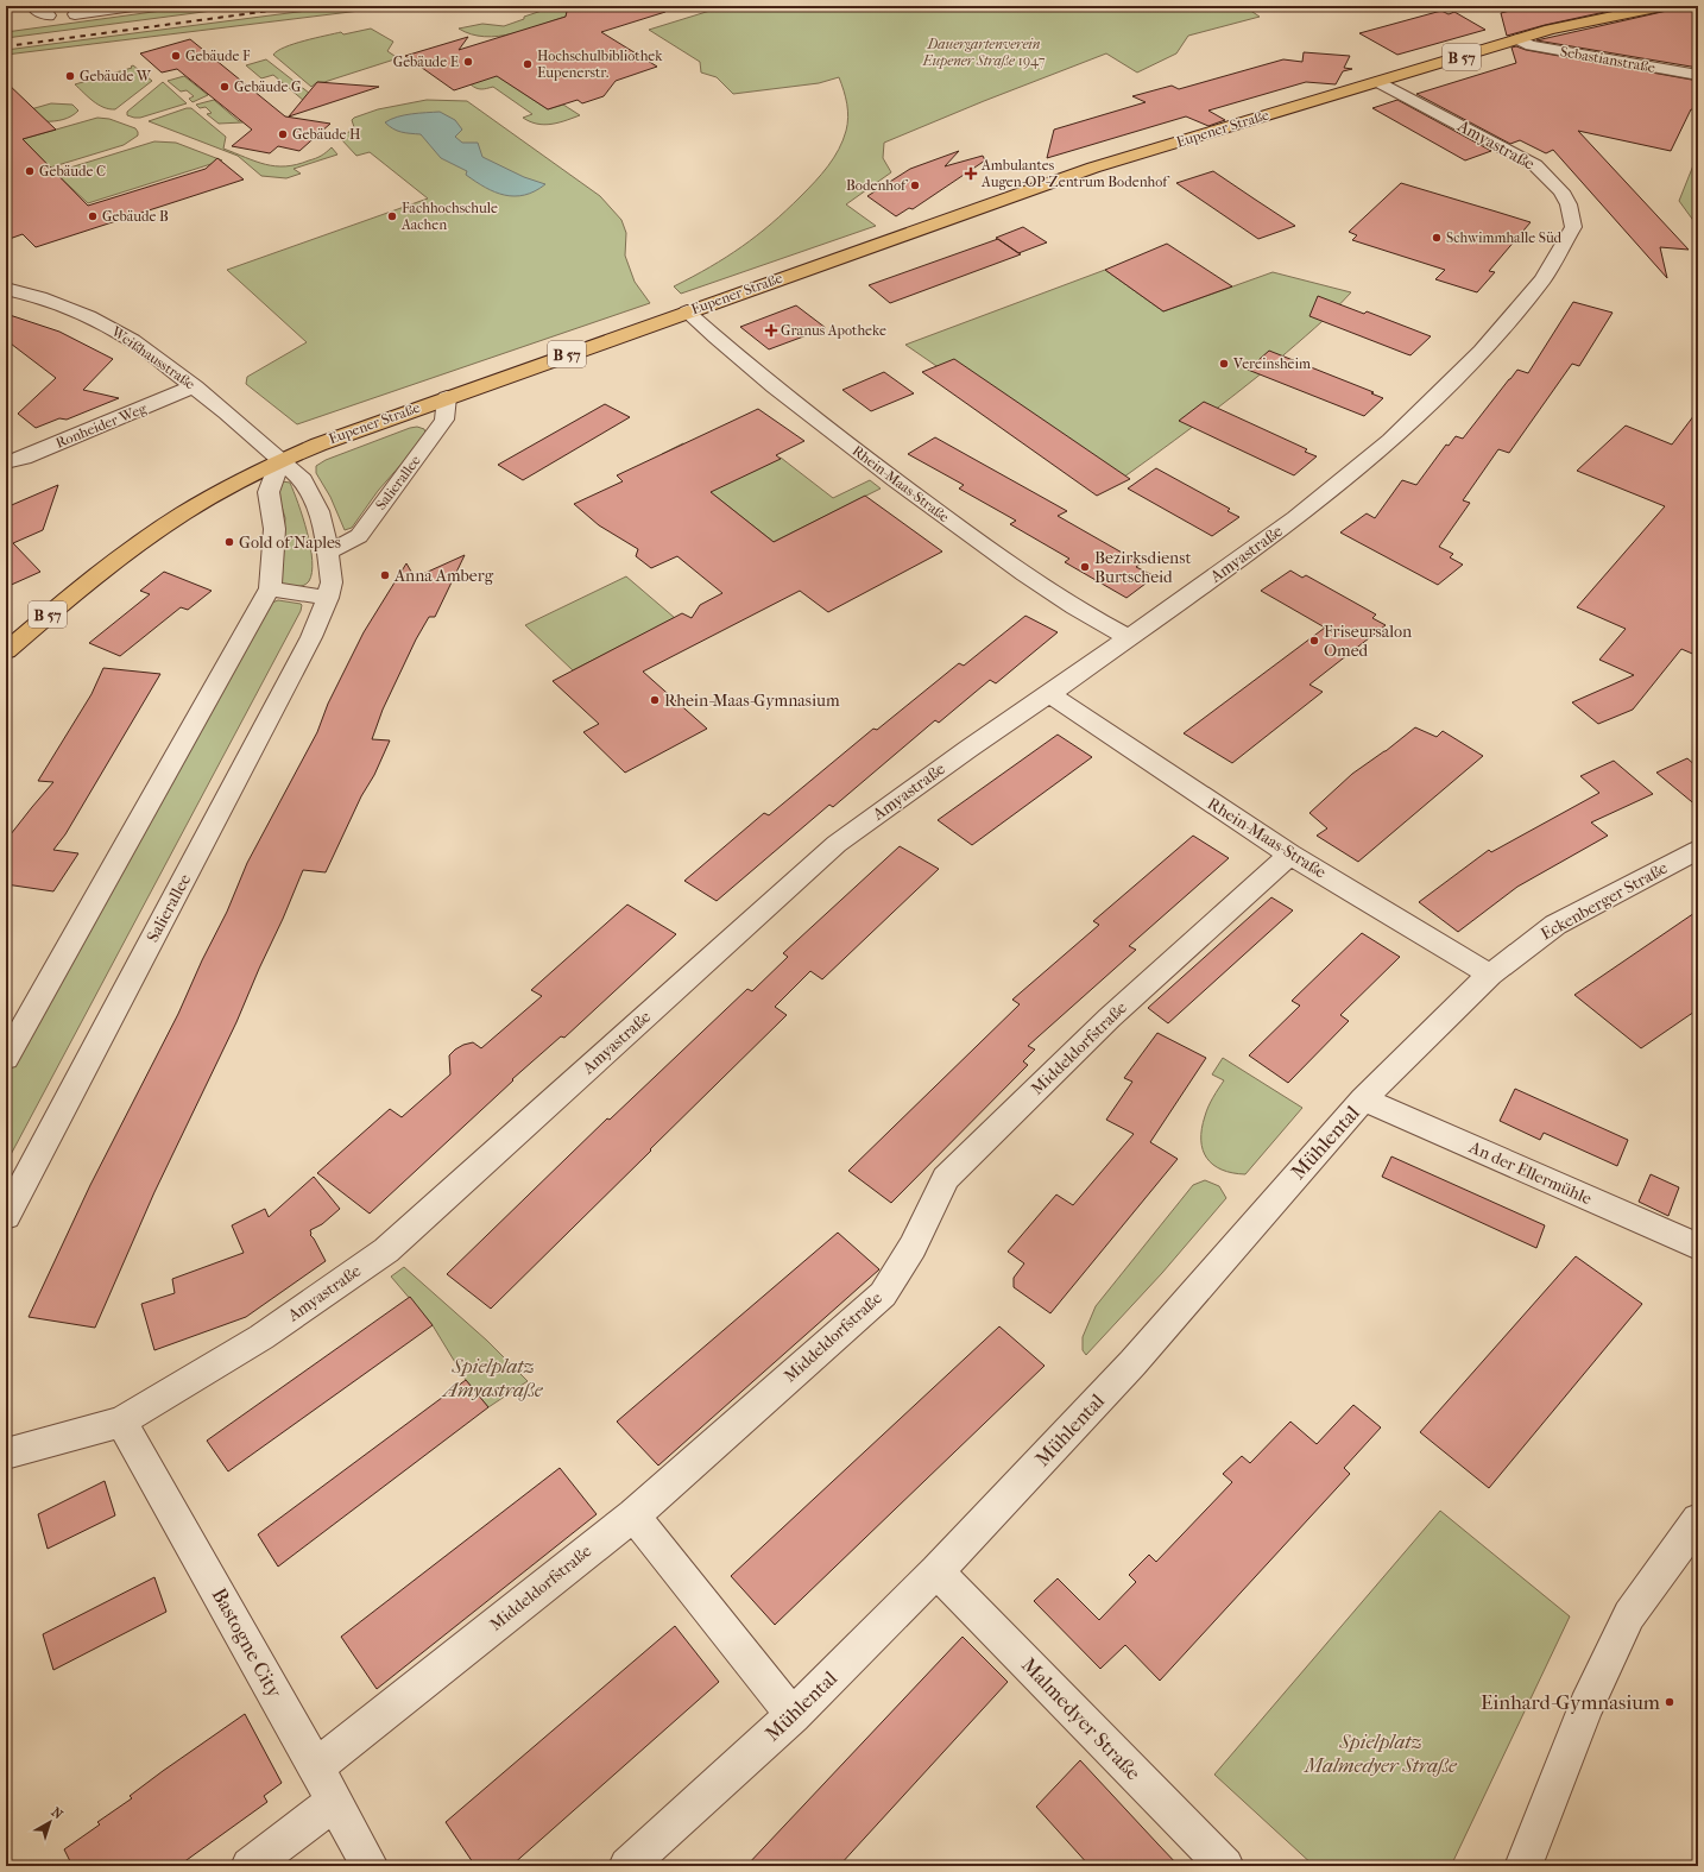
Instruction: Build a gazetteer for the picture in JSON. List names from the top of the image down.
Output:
{
  "streets": {
    "main road": ["B 57", "Eupener Straße"],
    "street": [
      "Sebastianstraße",
      "Amyastraße",
      "Weißhausstraße",
      "Ronheider Weg",
      "Salierallee",
      "Rhein-Maas-Straße",
      "Eckenberger Straße",
      "Middeldorfstraße",
      "Mühlental",
      "An der Ellermühle",
      "Bastogne City",
      "Malmedyer Straße"
    ]
  },
  "crossings": [
    ["B 57", "Sebastianstraße"],
    ["B 57", "Eupener Straße"],
    ["Sebastianstraße", "Eupener Straße"],
    ["Eupener Straße", "Amyastraße"],
    ["Eupener Straße", "Weißhausstraße"],
    ["Eupener Straße", "Salierallee"],
    ["Eupener Straße", "Rhein-Maas-Straße"],
    ["Amyastraße", "Rhein-Maas-Straße"],
    ["Amyastraße", "Bastogne City"],
    ["Weißhausstraße", "Ronheider Weg"],
    ["Weißhausstraße", "Salierallee"],
    ["Rhein-Maas-Straße", "Eckenberger Straße"],
    ["Rhein-Maas-Straße", "Middeldorfstraße"],
    ["Rhein-Maas-Straße", "Mühlental"],
    ["Eckenberger Straße", "Mühlental"],
    ["Middeldorfstraße", "Bastogne City"],
    ["Mühlental", "An der Ellermühle"],
    ["Mühlental", "Malmedyer Straße"]
  ],
  "parks": ["Dauergartenverein Eupener Straße 1947", "Spielplatz Amyastraße", "Spielplatz Malmedyer Straße"],
  "places": {
    "other": [
      "Gebäude F",
      "Gebäude E",
      "Hochschulbibliothek Eupenerstr.",
      "Gebäude W",
      "Gebäude G",
      "Gebäude H",
      "Gebäude C",
      "Bodenhof",
      "Gebäude B",
      "Fachhochschule Aachen",
      "Schwimmhalle Süd",
      "Vereinsheim",
      "Gold of Naples",
      "Bezirksdienst Burtscheid",
      "Anna Amberg",
      "Friseursalon Omed",
      "Rhein-Maas-Gymnasium",
      "Einhard-Gymnasium"
    ],
    "health": ["Ambulantes Augen-OP-Zentrum Bodenhof", "Granus Apotheke"]
  },
  "north": "top right"
}
